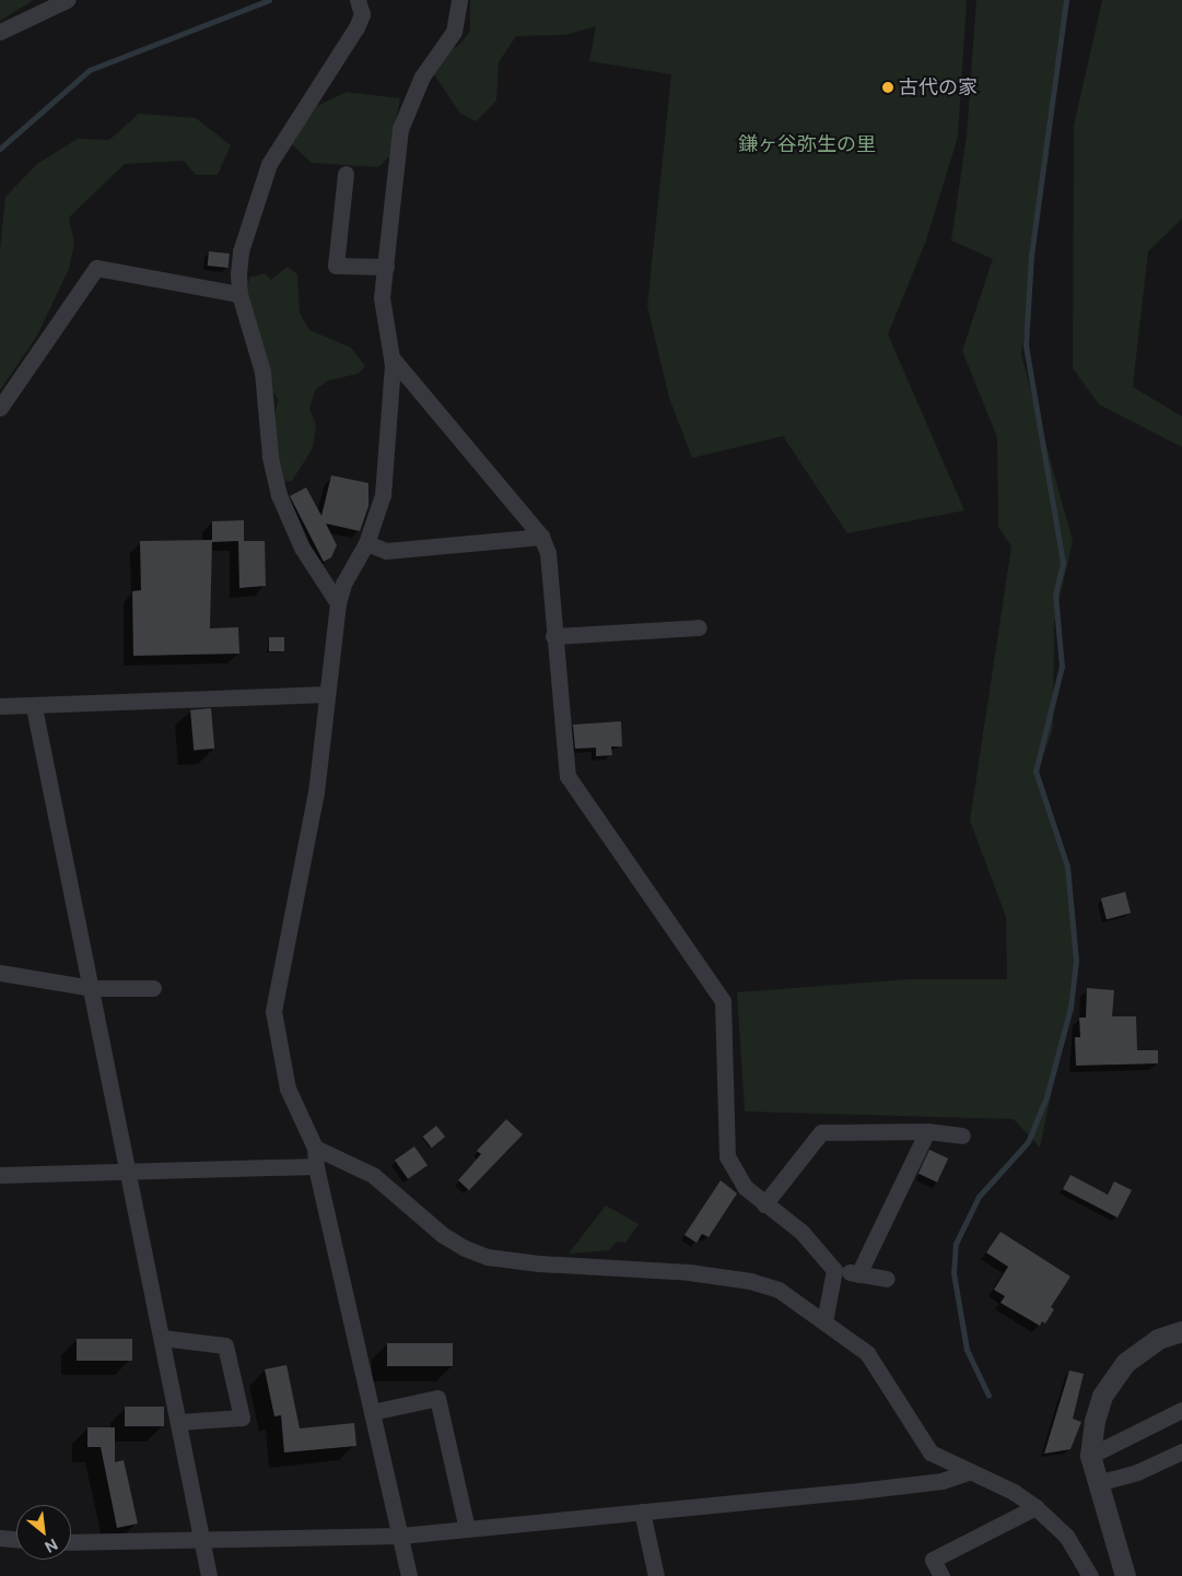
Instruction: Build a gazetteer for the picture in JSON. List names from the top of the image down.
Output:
{
  "parks": ["鎌ヶ谷弥生の里"],
  "places": ["古代の家"],
  "north": "bottom right"
}
